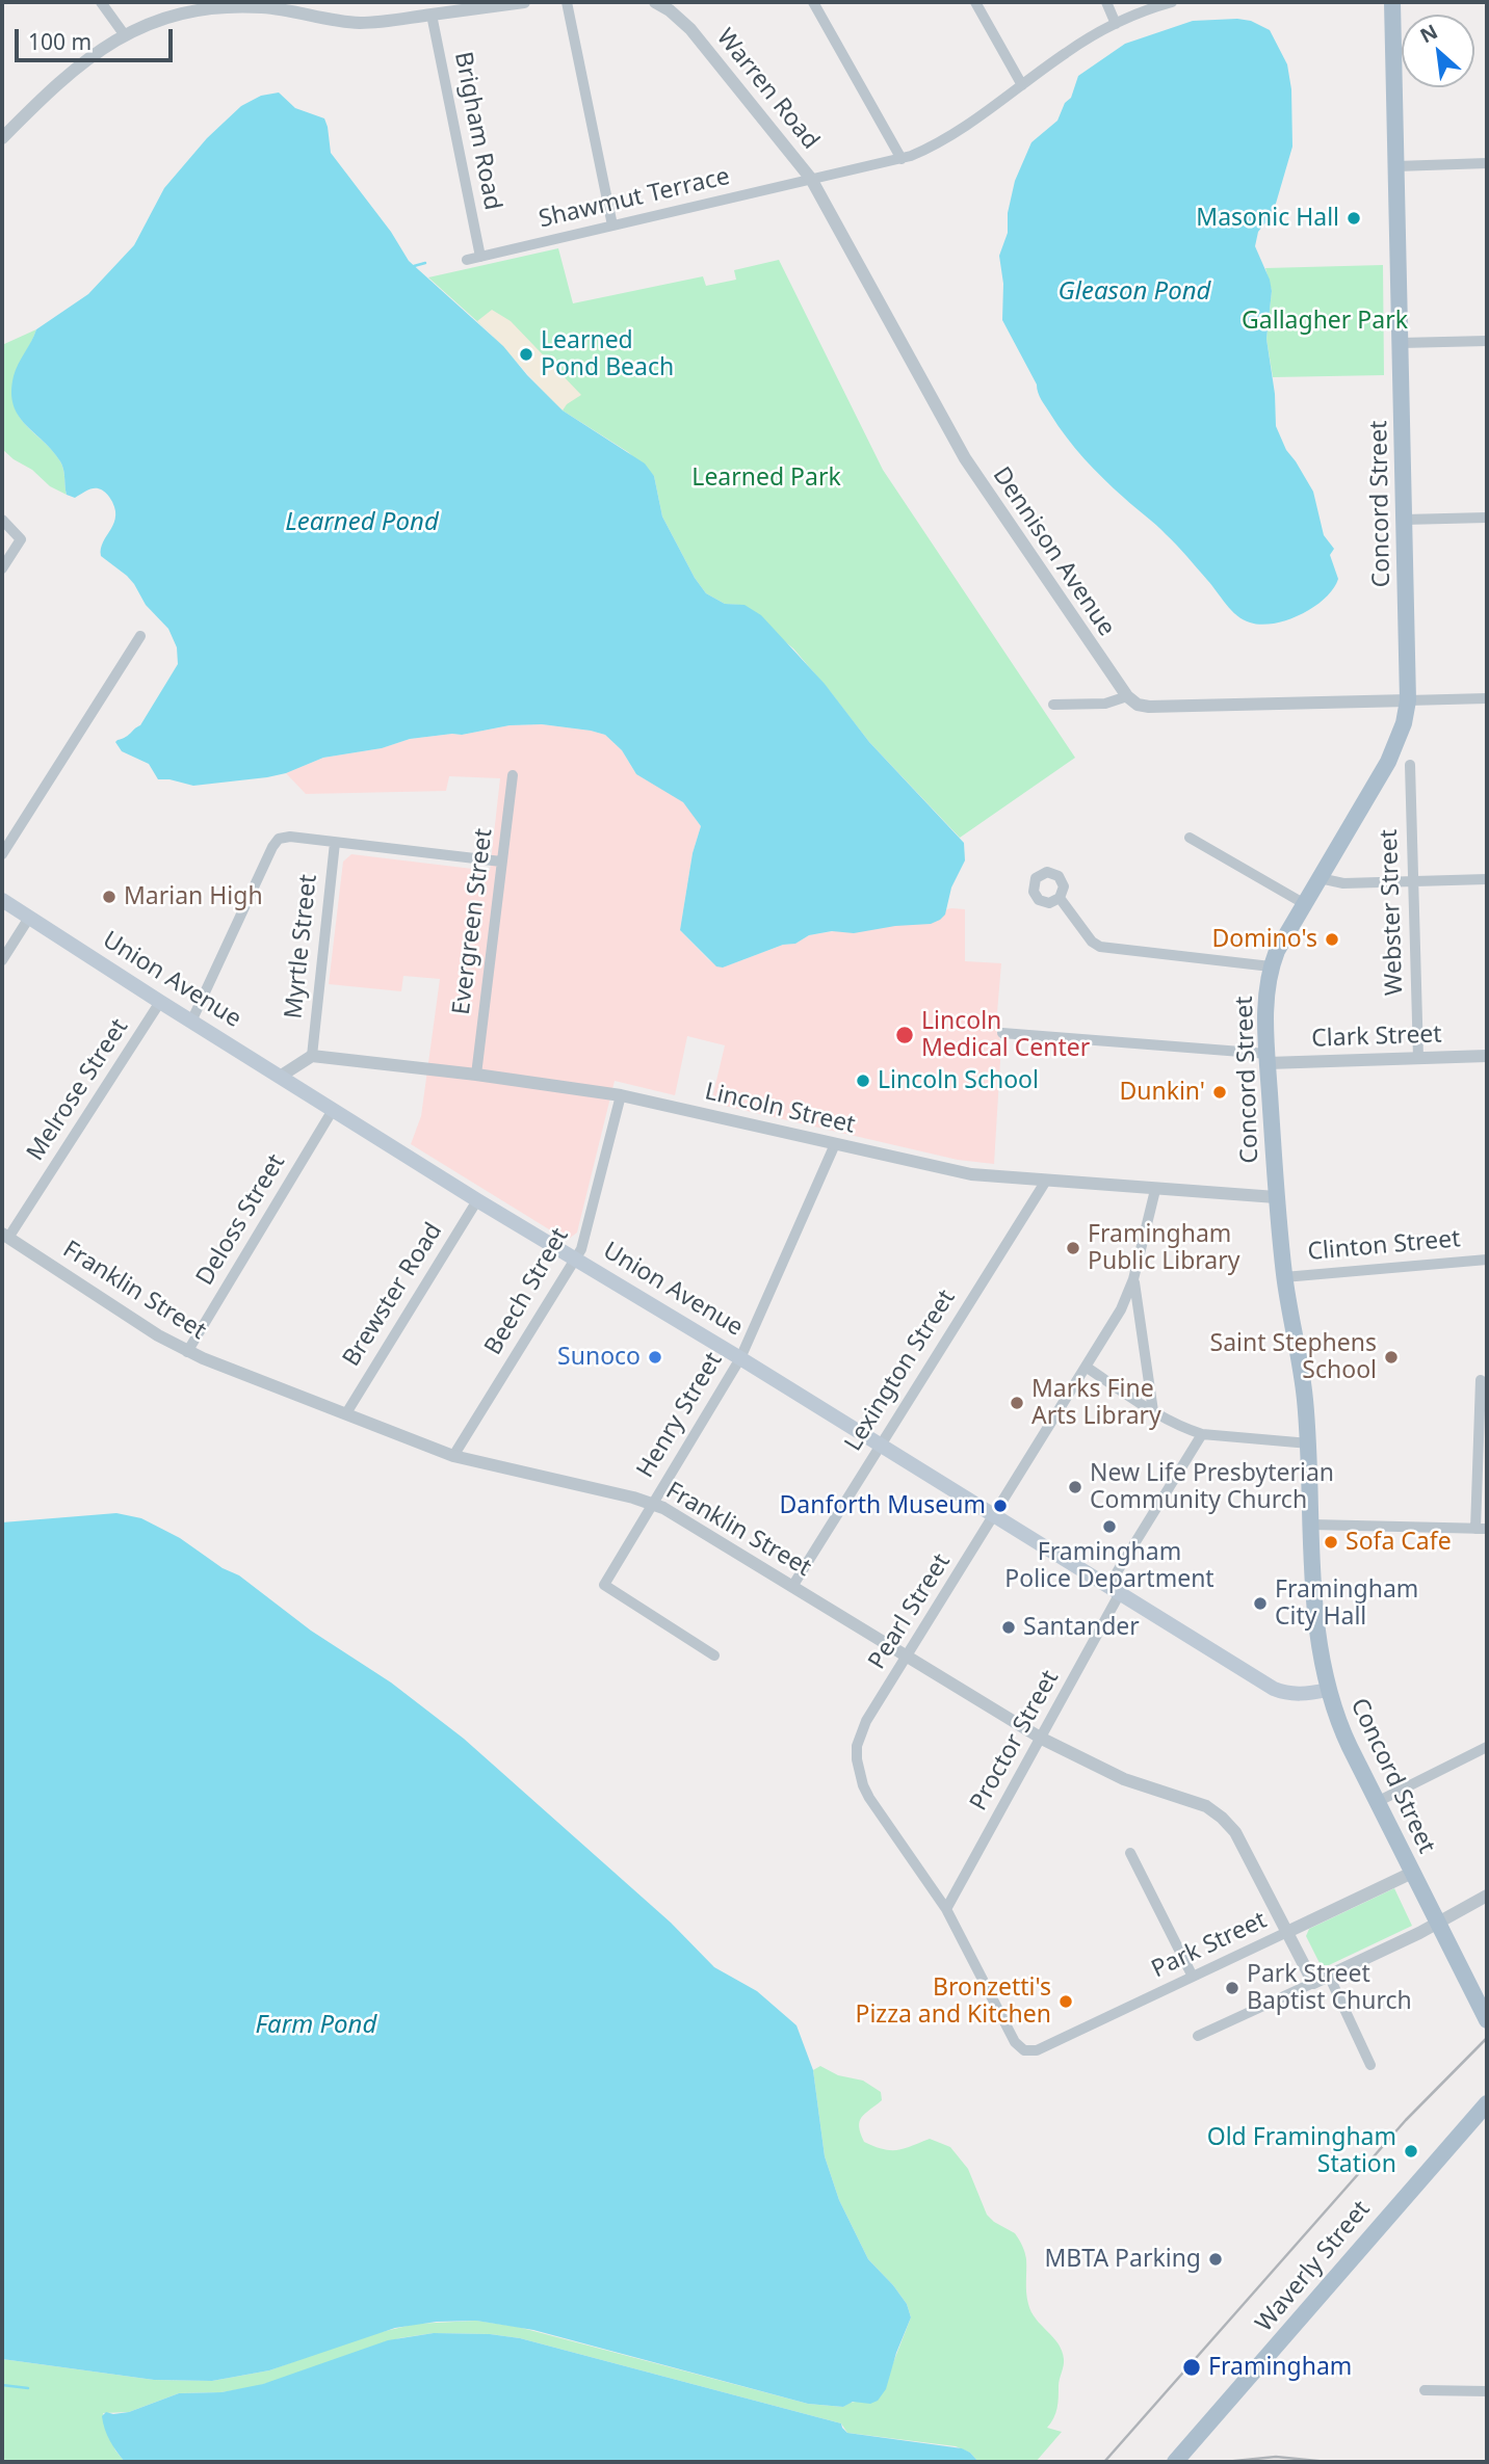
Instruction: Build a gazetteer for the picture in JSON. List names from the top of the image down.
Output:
{
  "streets": {
    "main road": ["Concord Street", "Union Avenue", "Waverly Street"],
    "street": [
      "Warren Road",
      "Brigham Road",
      "Shawmut Terrace",
      "Dennison Avenue",
      "Webster Street",
      "Evergreen Street",
      "Myrtle Street",
      "Clark Street",
      "Melrose Street",
      "Lincoln Street",
      "Deloss Street",
      "Clinton Street",
      "Franklin Street",
      "Beech Street",
      "Brewster Road",
      "Lexington Street",
      "Henry Street",
      "Pearl Street",
      "Proctor Street",
      "Park Street"
    ]
  },
  "crossings": [
    ["Warren Road", "Shawmut Terrace"],
    ["Warren Road", "Dennison Avenue"],
    ["Brigham Road", "Shawmut Terrace"],
    ["Shawmut Terrace", "Dennison Avenue"],
    ["Concord Street", "Union Avenue"],
    ["Concord Street", "Clark Street"],
    ["Concord Street", "Lincoln Street"],
    ["Concord Street", "Clinton Street"],
    ["Concord Street", "Park Street"],
    ["Webster Street", "Clark Street"],
    ["Evergreen Street", "Lincoln Street"],
    ["Myrtle Street", "Lincoln Street"],
    ["Union Avenue", "Melrose Street"],
    ["Union Avenue", "Deloss Street"],
    ["Union Avenue", "Beech Street"],
    ["Union Avenue", "Brewster Road"],
    ["Union Avenue", "Lexington Street"],
    ["Union Avenue", "Henry Street"],
    ["Union Avenue", "Pearl Street"],
    ["Union Avenue", "Proctor Street"],
    ["Melrose Street", "Franklin Street"],
    ["Lincoln Street", "Beech Street"],
    ["Lincoln Street", "Lexington Street"],
    ["Lincoln Street", "Henry Street"],
    ["Lincoln Street", "Pearl Street"],
    ["Deloss Street", "Franklin Street"],
    ["Franklin Street", "Beech Street"],
    ["Franklin Street", "Brewster Road"],
    ["Franklin Street", "Lexington Street"],
    ["Franklin Street", "Henry Street"],
    ["Franklin Street", "Pearl Street"],
    ["Franklin Street", "Proctor Street"],
    ["Franklin Street", "Park Street"],
    ["Pearl Street", "Proctor Street"],
    ["Pearl Street", "Park Street"]
  ],
  "water": ["Gleason Pond", "Learned Pond", "Farm Pond"],
  "parks": ["Gallagher Park", "Learned Park"],
  "places": [
    "Masonic Hall",
    "Learned Pond Beach",
    "Marian High",
    "Domino's",
    "Lincoln Medical Center",
    "Lincoln School",
    "Dunkin'",
    "Framingham Public Library",
    "Sunoco",
    "Saint Stephens School",
    "Marks Fine Arts Library",
    "New Life Presbyterian Community Church",
    "Danforth Museum",
    "Framingham Police Department",
    "Sofa Cafe",
    "Framingham City Hall",
    "Santander",
    "Park Street Baptist Church",
    "Bronzetti's Pizza and Kitchen",
    "Old Framingham Station",
    "MBTA Parking",
    "Framingham"
  ],
  "scale_bar": "100 m",
  "north": "top left"
}
